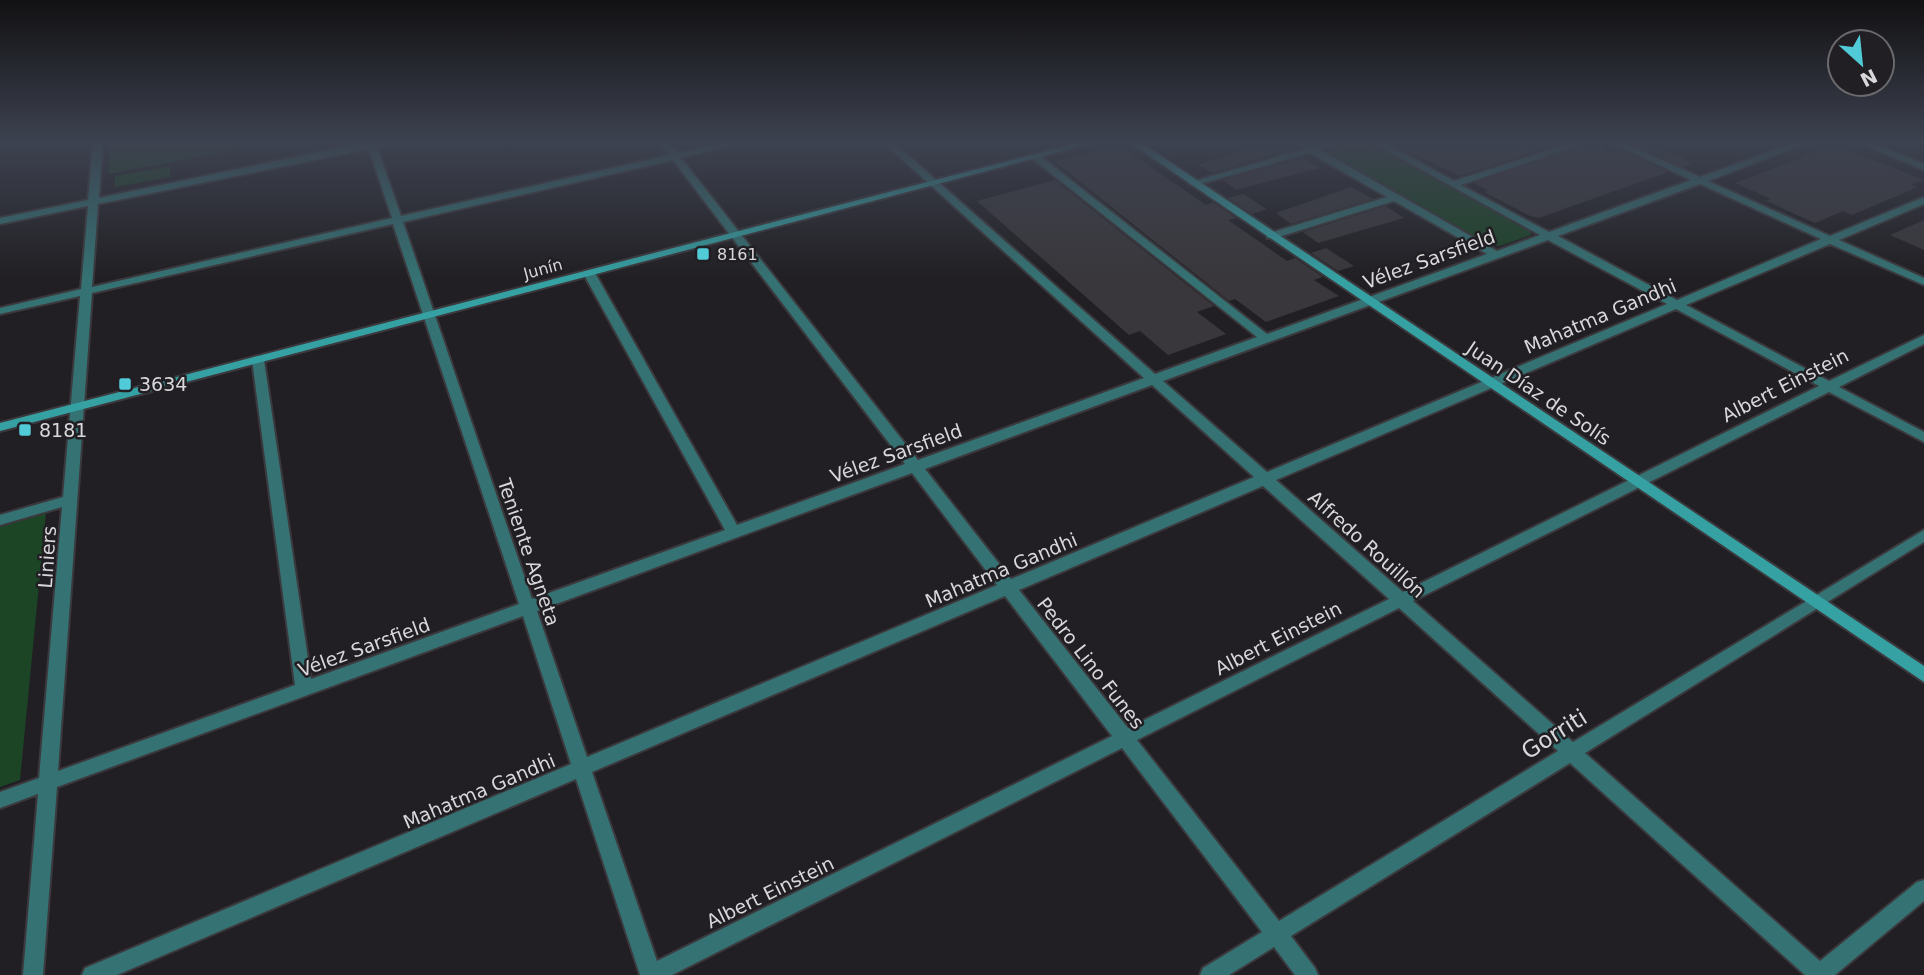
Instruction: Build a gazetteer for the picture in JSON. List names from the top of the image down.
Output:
{
  "streets": {
    "main road": ["Junín", "Juan Díaz de Solís"],
    "street": [
      "Vélez Sarsfield",
      "Mahatma Gandhi",
      "Albert Einstein",
      "Alfredo Rouillón",
      "Teniente Agneta",
      "Liniers",
      "Pedro Lino Funes",
      "Gorriti"
    ]
  },
  "crossings": [
    ["Vélez Sarsfield", "Juan Díaz de Solís"],
    ["Vélez Sarsfield", "Alfredo Rouillón"],
    ["Vélez Sarsfield", "Teniente Agneta"],
    ["Vélez Sarsfield", "Liniers"],
    ["Vélez Sarsfield", "Pedro Lino Funes"],
    ["Junín", "Teniente Agneta"],
    ["Junín", "Liniers"],
    ["Junín", "Pedro Lino Funes"],
    ["Mahatma Gandhi", "Juan Díaz de Solís"],
    ["Mahatma Gandhi", "Alfredo Rouillón"],
    ["Mahatma Gandhi", "Teniente Agneta"],
    ["Mahatma Gandhi", "Pedro Lino Funes"],
    ["Albert Einstein", "Juan Díaz de Solís"],
    ["Albert Einstein", "Alfredo Rouillón"],
    ["Albert Einstein", "Teniente Agneta"],
    ["Albert Einstein", "Pedro Lino Funes"],
    ["Juan Díaz de Solís", "Gorriti"],
    ["Alfredo Rouillón", "Gorriti"],
    ["Pedro Lino Funes", "Gorriti"]
  ],
  "places": {
    "transit": ["8161", "3634", "8181"]
  },
  "north": "bottom right"
}
